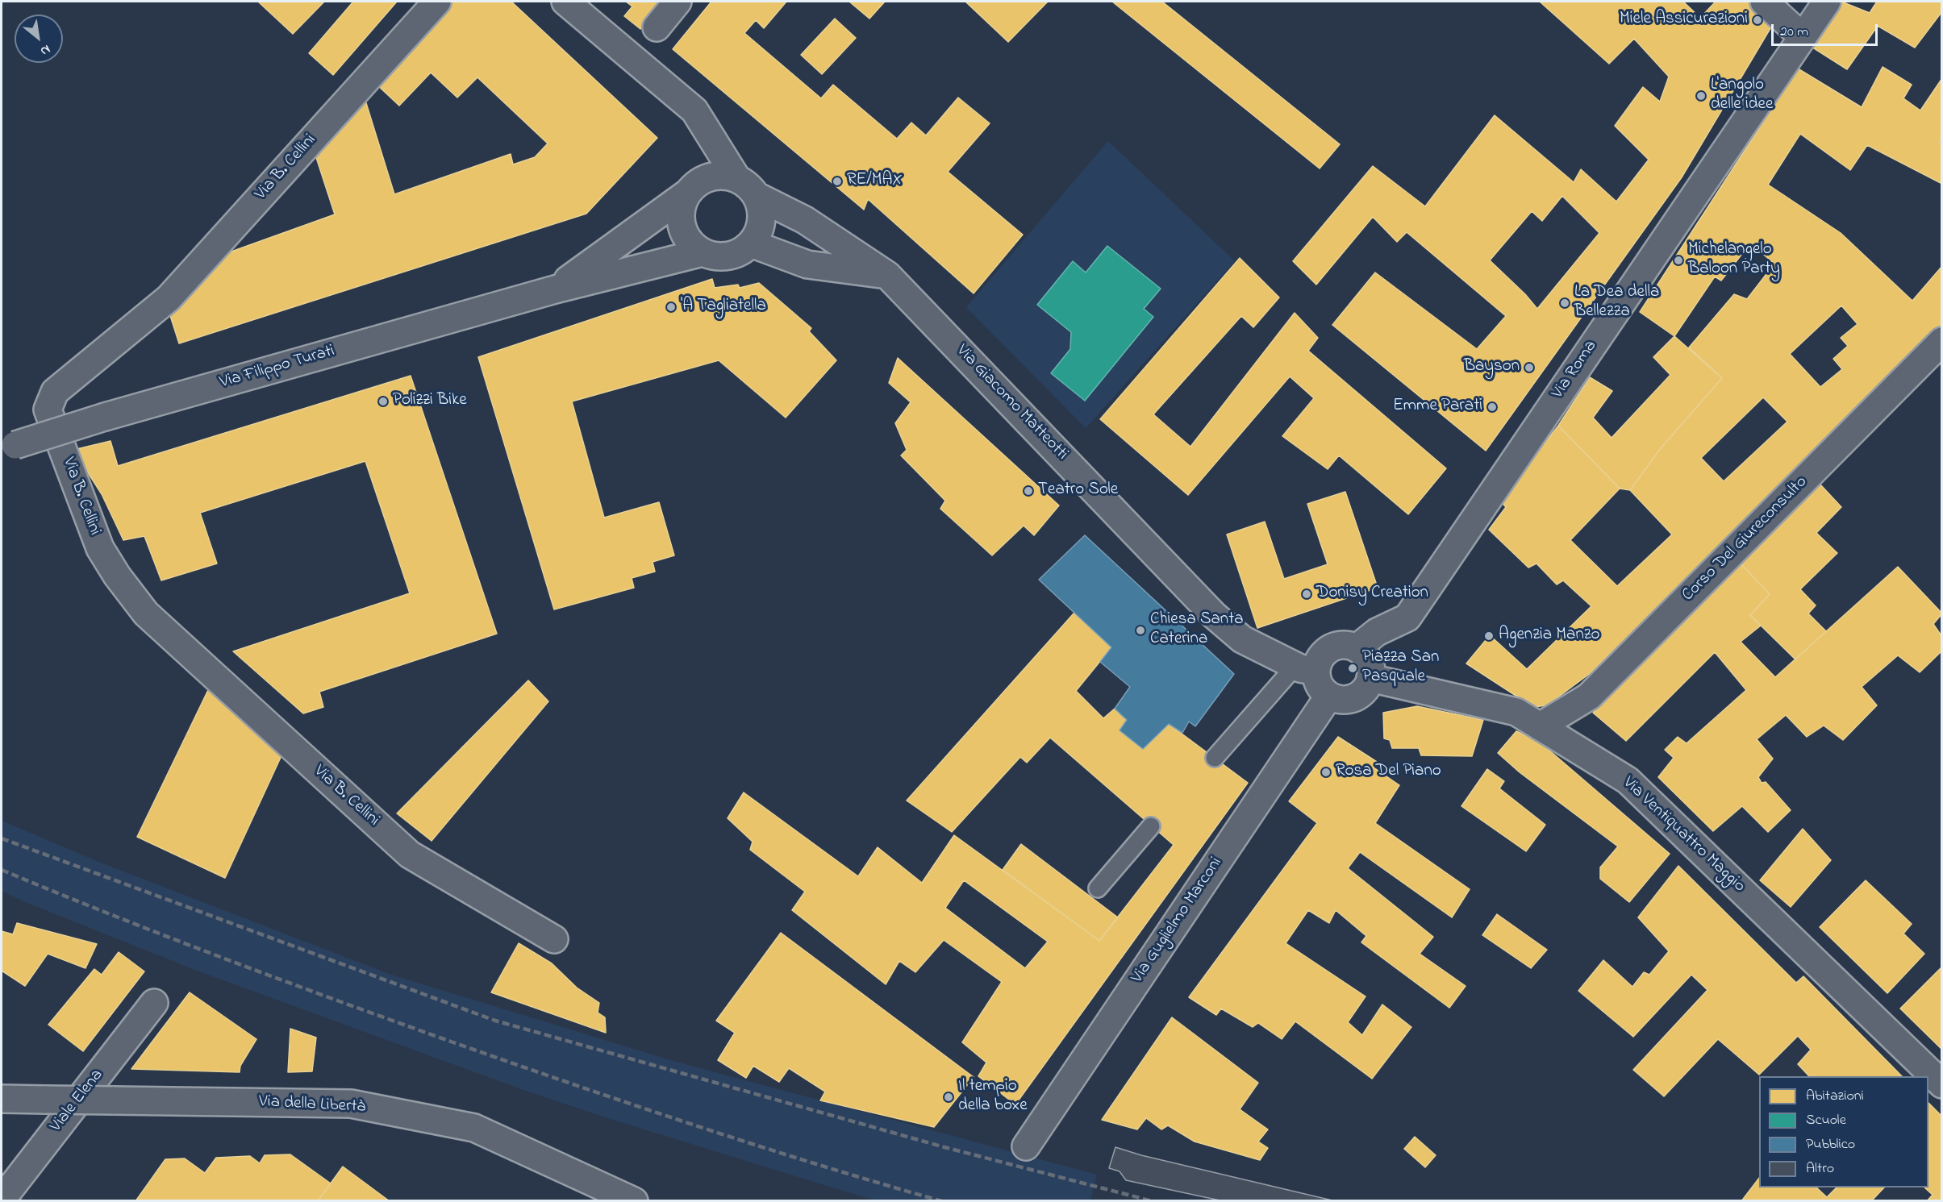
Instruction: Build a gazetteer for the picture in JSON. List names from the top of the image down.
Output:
{
  "streets": {
    "street": [
      "Via B. Cellini",
      "Via Filippo Turati",
      "Via Roma",
      "Via Giacomo Matteotti",
      "Corso Del Giureconsulto",
      "Via Ventiquattro Maggio",
      "Via Guglielmo Marconi",
      "Viale Elena",
      "Via della Libertà"
    ]
  },
  "crossings": [
    ["Via Filippo Turati", "Via Giacomo Matteotti"],
    ["Via Roma", "Via Giacomo Matteotti"],
    ["Via Roma", "Via Ventiquattro Maggio"],
    ["Via Roma", "Via Guglielmo Marconi"],
    ["Via Giacomo Matteotti", "Via Ventiquattro Maggio"],
    ["Via Giacomo Matteotti", "Via Guglielmo Marconi"],
    ["Corso Del Giureconsulto", "Via Ventiquattro Maggio"],
    ["Via Ventiquattro Maggio", "Via Guglielmo Marconi"]
  ],
  "places": [
    "Miele Assicurazioni",
    "L'angolo delle idee",
    "RE/MAX",
    "Michelangelo Baloon Party",
    "La Dea della Bellezza",
    "'A Tagliatella",
    "Bayson",
    "Polizzi Bike",
    "Emme Parati",
    "Teatro Sole",
    "Donisy Creation",
    "Chiesa Santa Caterina",
    "Agenzia Manzo",
    "Piazza San Pasquale",
    "Rosa Del Piano",
    "Il tempio della boxe"
  ],
  "legend": [
    "Abitazioni",
    "Scuole",
    "Pubblico",
    "Altro"
  ],
  "scale_bar": "20 m",
  "north": "bottom right"
}
